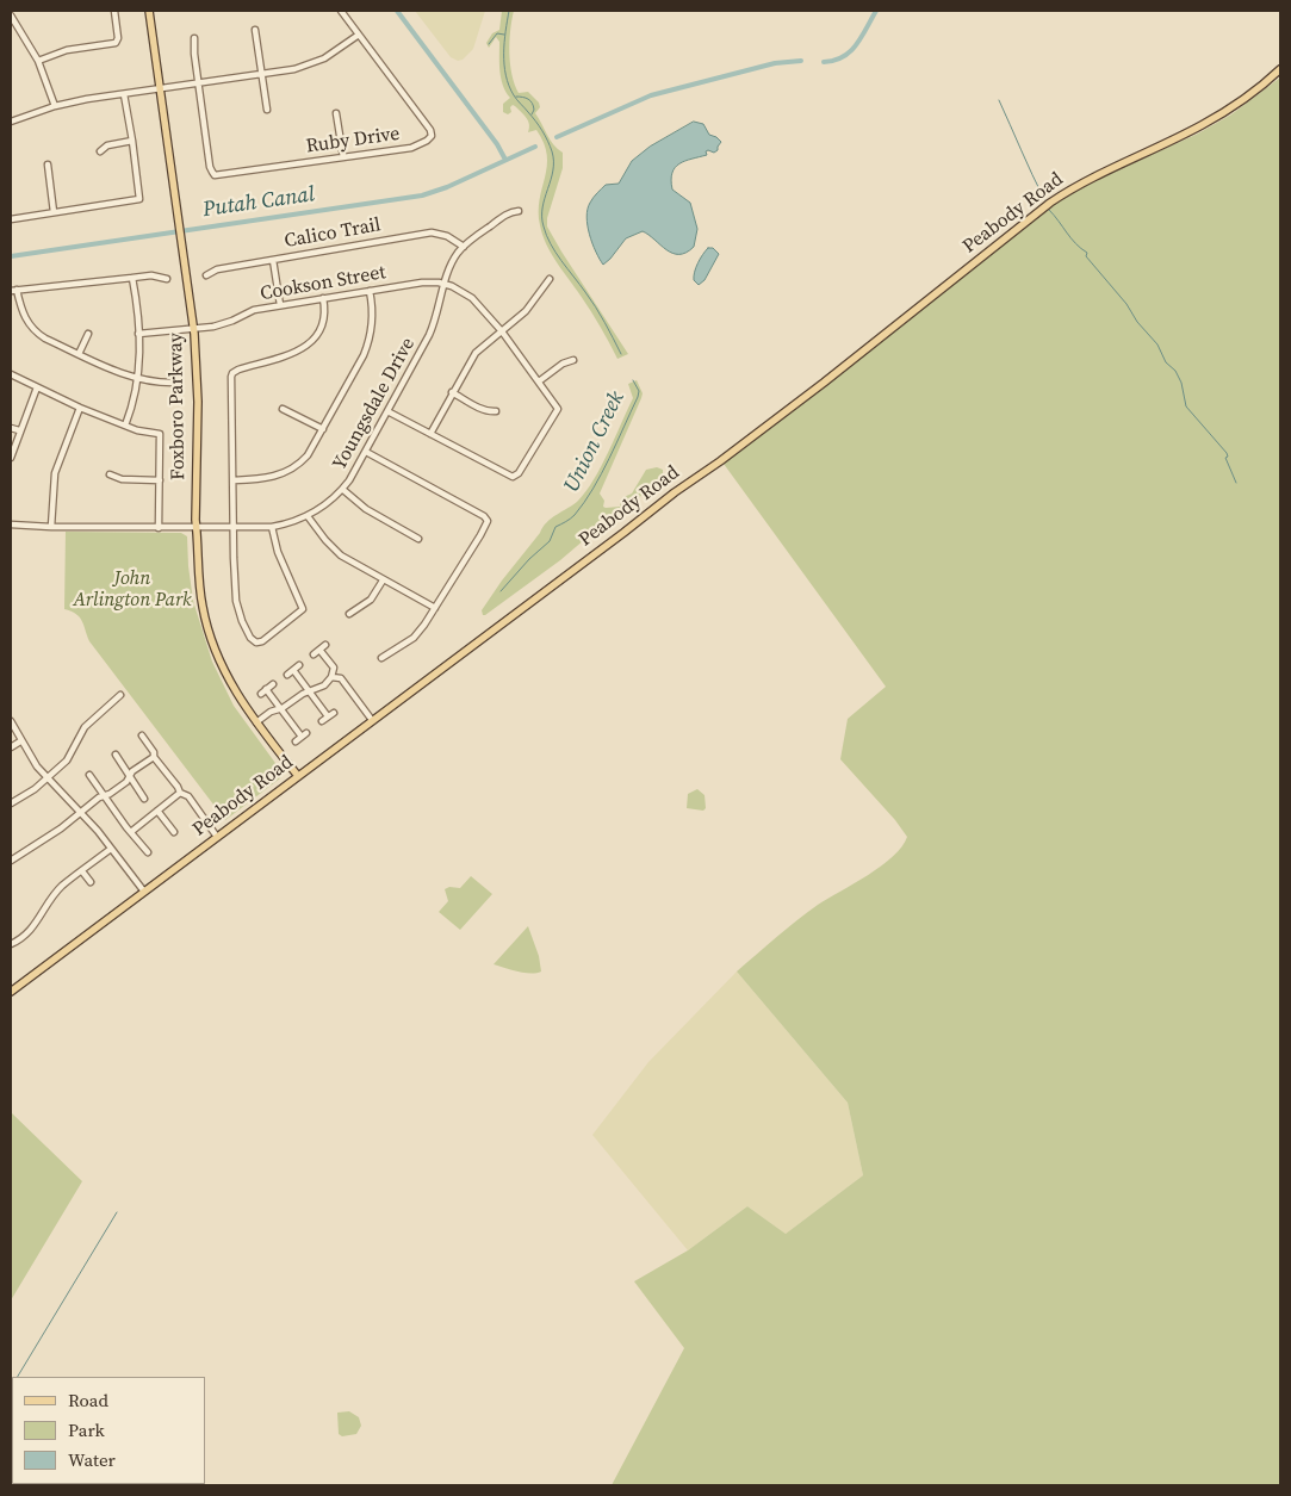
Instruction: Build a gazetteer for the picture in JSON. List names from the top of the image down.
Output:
{
  "streets": {
    "main road": ["Peabody Road", "Foxboro Parkway"],
    "street": [
      "Ruby Drive",
      "Calico Trail",
      "Cookson Street",
      "Youngsdale Drive"
    ]
  },
  "crossings": [
    ["Peabody Road", "Foxboro Parkway"],
    ["Calico Trail", "Youngsdale Drive"],
    ["Cookson Street", "Youngsdale Drive"],
    ["Cookson Street", "Foxboro Parkway"],
    ["Youngsdale Drive", "Foxboro Parkway"]
  ],
  "water": ["Putah Canal", "Union Creek"],
  "parks": ["John Arlington Park"],
  "legend": ["Road", "Park", "Water"]
}
